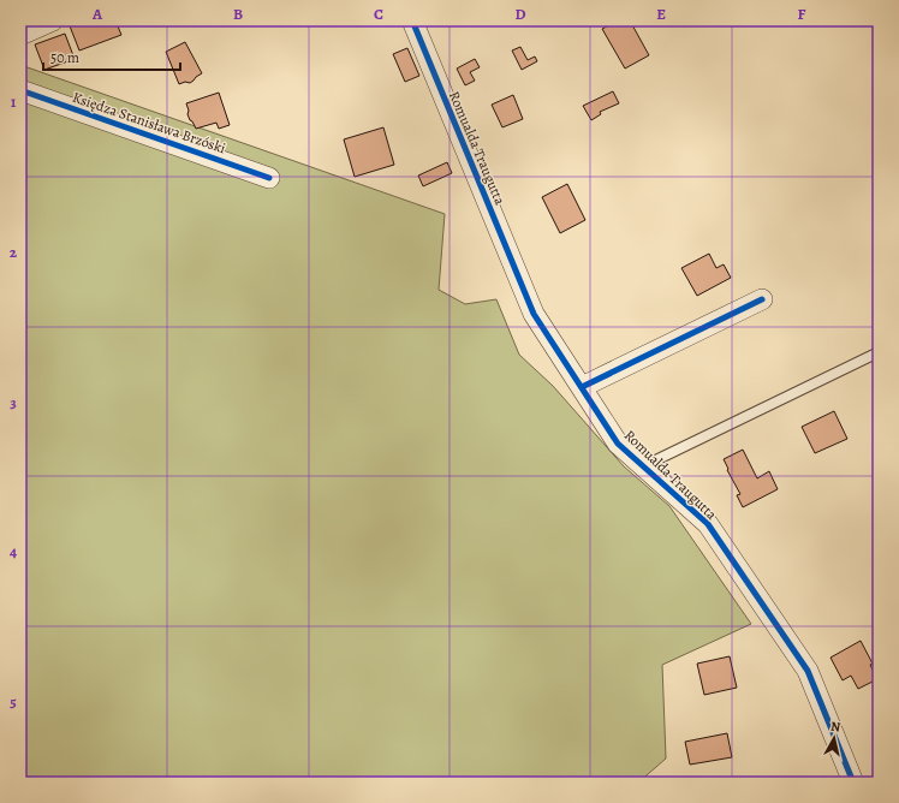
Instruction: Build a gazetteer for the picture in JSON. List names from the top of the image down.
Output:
{
  "streets": {
    "street": ["Księdza Stanisława Brzóski", "Romualda Traugutta"]
  },
  "scale_bar": "50 m",
  "north": "top",
  "grid": {
    "columns": [
      "A",
      "B",
      "C",
      "D",
      "E",
      "F"
    ],
    "rows": [
      "1",
      "2",
      "3",
      "4",
      "5"
    ]
  }
}
